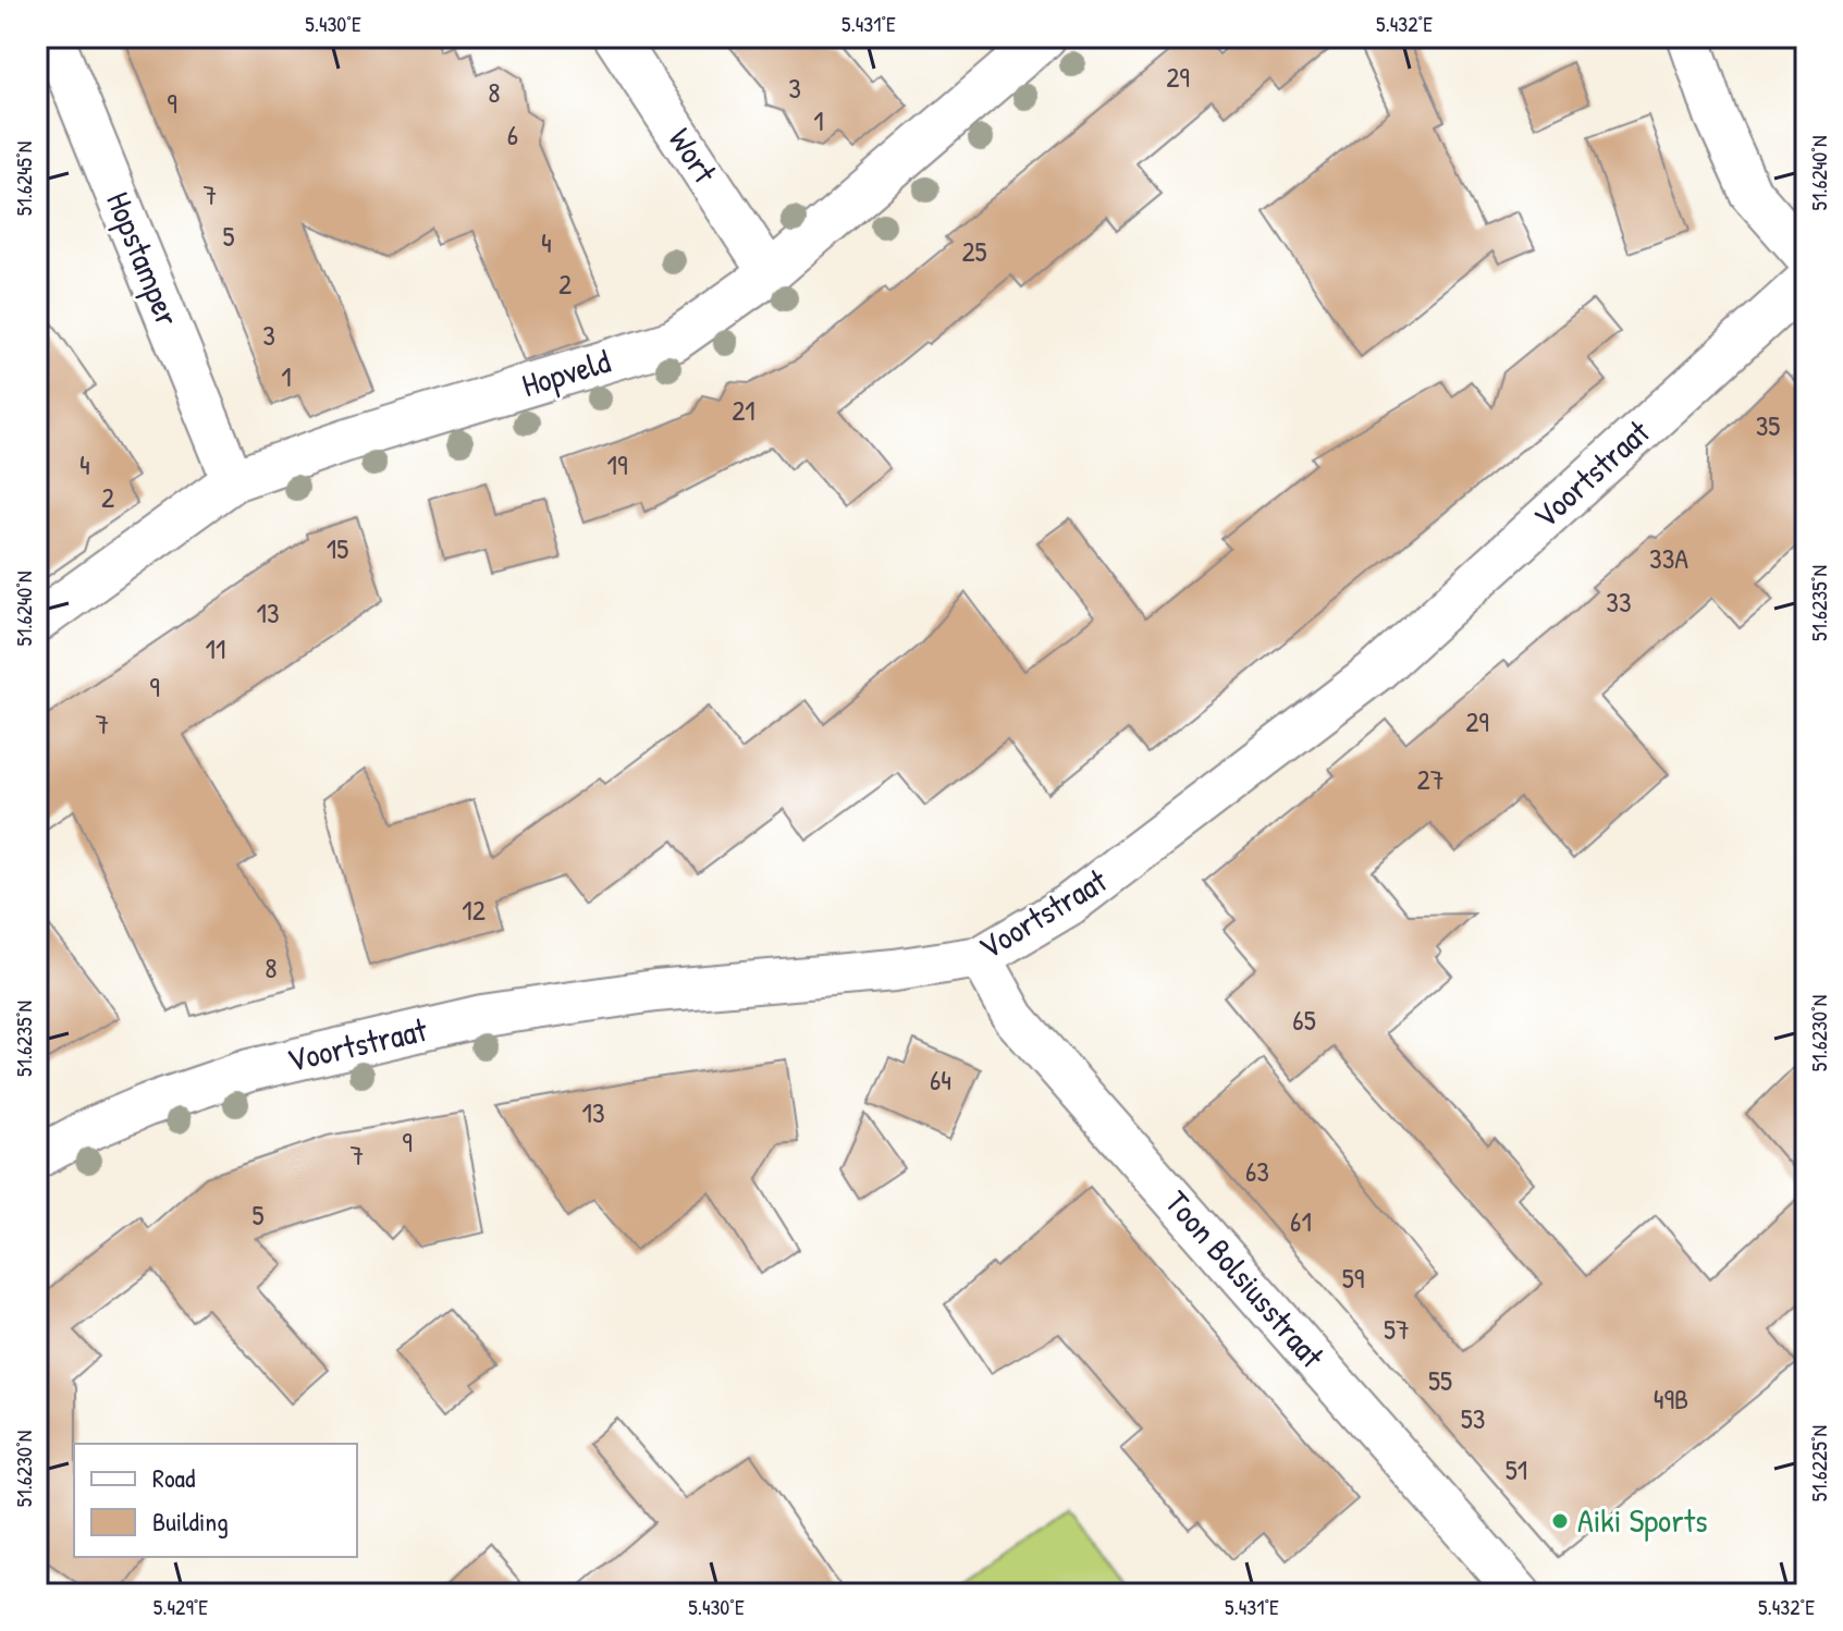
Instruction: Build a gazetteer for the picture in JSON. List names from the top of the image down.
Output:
{
  "streets": {
    "street": [
      "Wort",
      "Hopstamper",
      "Hopveld",
      "Voortstraat",
      "Toon Bolsiusstraat"
    ]
  },
  "crossings": [
    ["Wort", "Hopveld"],
    ["Hopstamper", "Hopveld"],
    ["Voortstraat", "Toon Bolsiusstraat"]
  ],
  "places": ["Aiki Sports"],
  "house_numbers": [
    "29",
    "3",
    "8",
    "9",
    "1",
    "6",
    "7",
    "5",
    "4",
    "25",
    "2",
    "3",
    "1",
    "21",
    "35",
    "4",
    "19",
    "2",
    "15",
    "33A",
    "33",
    "13",
    "11",
    "9",
    "29",
    "7",
    "27",
    "12",
    "8",
    "65",
    "64",
    "13",
    "9",
    "7",
    "63",
    "5",
    "61",
    "59",
    "57",
    "55",
    "49B",
    "53",
    "51"
  ],
  "legend": ["Road", "Building"],
  "coordinates": [
    "5.430°E",
    "5.431°E",
    "5.432°E",
    "51.6240°N",
    "51.6245°N",
    "51.6235°N",
    "51.6230°N",
    "51.6225°N",
    "5.429°E"
  ]
}
